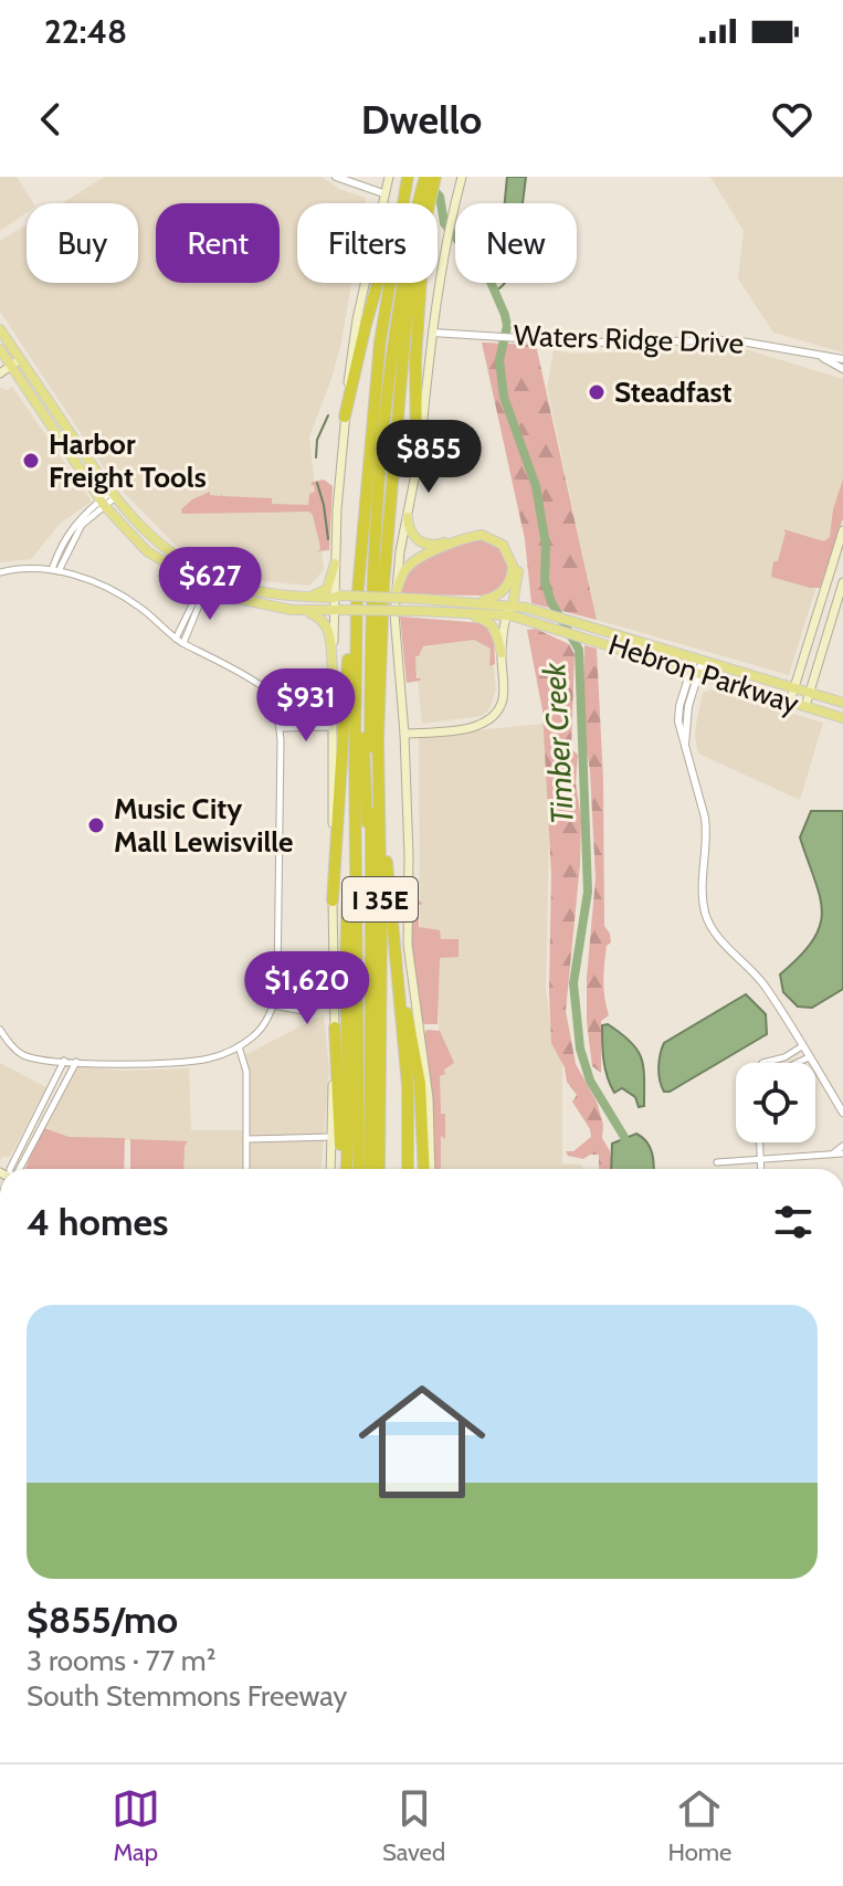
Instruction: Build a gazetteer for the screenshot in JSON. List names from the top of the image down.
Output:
{
  "streets": {
    "highway": ["I 35E"],
    "main road": ["Hebron Parkway"],
    "street": ["Waters Ridge Drive"]
  },
  "water": ["Timber Creek"],
  "places": ["Steadfast", "Harbor Freight Tools", "Music City Mall Lewisville"],
  "page": {
    "status": "22:48",
    "header": "Dwello",
    "chip": [
      "Buy",
      "Rent",
      "Filters",
      "New"
    ],
    "price": [
      "$855",
      "$627",
      "$931",
      "$1,620"
    ],
    "heading": "4 homes",
    "list": [
      {
        "name": "$855/mo",
        "note": "3 rooms · 77 m² · South Stemmons Freeway"
      }
    ],
    "tabs": ["Map", "Saved", "Home"]
  }
}
